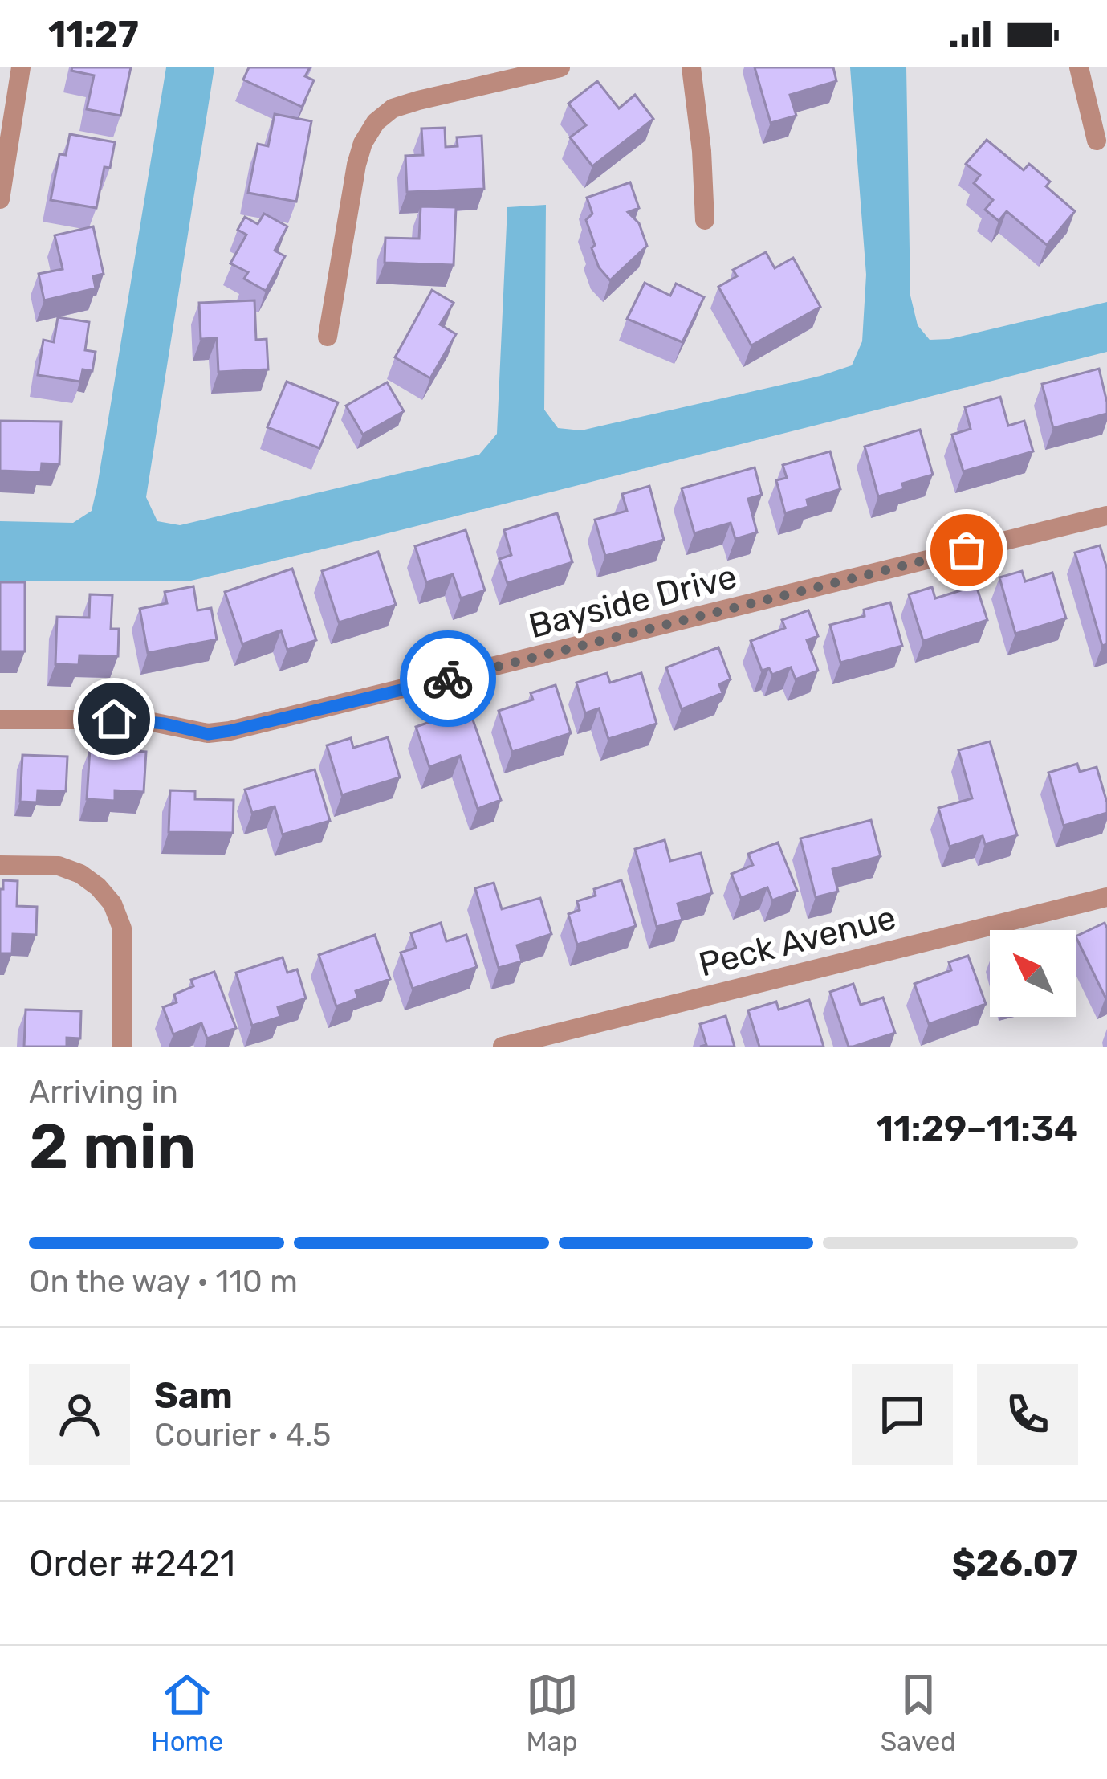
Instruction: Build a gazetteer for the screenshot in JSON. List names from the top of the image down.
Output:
{
  "streets": {
    "street": ["Bayside Drive", "Peck Avenue"]
  },
  "north": "top left",
  "page": {
    "status": "11:27",
    "heading": ["2 min", "Arriving in", "11:29–11:34"],
    "panel": [
      "Sam",
      "Courier · 4.5",
      "Order #2421",
      "$26.07"
    ],
    "bar": "On the way · 110 m",
    "tabs": ["Home", "Map", "Saved"]
  }
}
